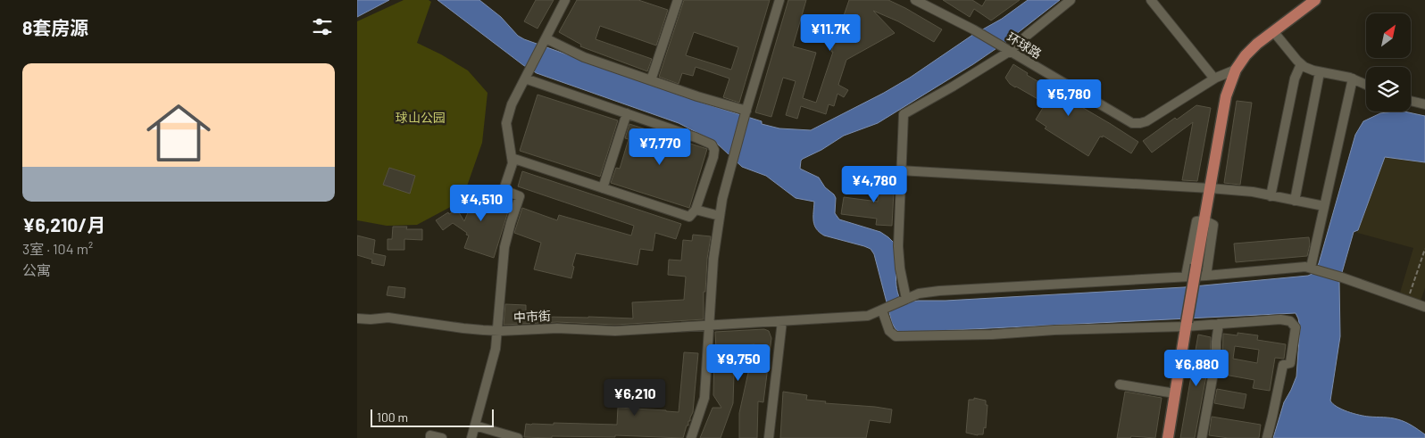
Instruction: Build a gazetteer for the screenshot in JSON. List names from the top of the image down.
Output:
{
  "streets": {
    "street": ["环球路", "中市街"]
  },
  "parks": ["球山公园"],
  "scale_bar": "100 m",
  "north": "top right",
  "page": {
    "heading": "8套房源",
    "price": [
      "¥11.7K",
      "¥5,780",
      "¥7,770",
      "¥4,780",
      "¥4,510",
      "¥9,750",
      "¥6,880",
      "¥6,210"
    ],
    "list": [
      {
        "name": "¥6,210/月",
        "note": "3室 · 104 m² · 公寓"
      }
    ],
    "scale": "100 m"
  }
}
